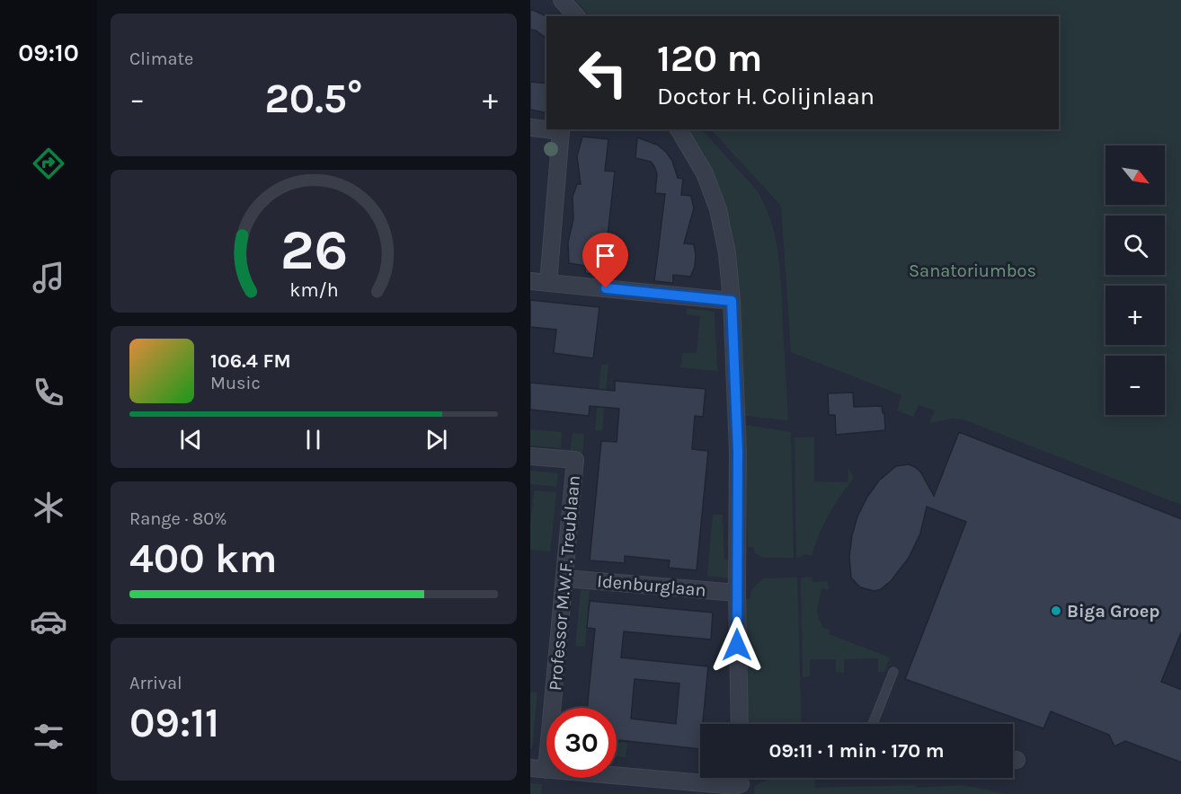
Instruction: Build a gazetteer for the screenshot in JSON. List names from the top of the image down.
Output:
{
  "streets": {
    "street": ["Professor M.W.F. Treublaan", "Idenburglaan"]
  },
  "crossings": [
    ["Professor M.W.F. Treublaan", "Idenburglaan"]
  ],
  "parks": ["Sanatoriumbos"],
  "places": ["Biga Groep"],
  "north": "bottom right",
  "page": {
    "tabs": "09:10",
    "tile": [
      "Climate",
      ["Range · 80%", "400 km"],
      ["Arrival", "09:11"]
    ],
    "turn": ["120 m", "Doctor H. Colijnlaan"],
    "heat": ["−", "20.5°", "+"],
    "map_buttons": ["+", "−"],
    "song": ["106.4 FM", "Music"],
    "limit": "30",
    "trip": "09:11 · 1 min · 170 m",
    "gauge": ["26", "km/h"]
  }
}
